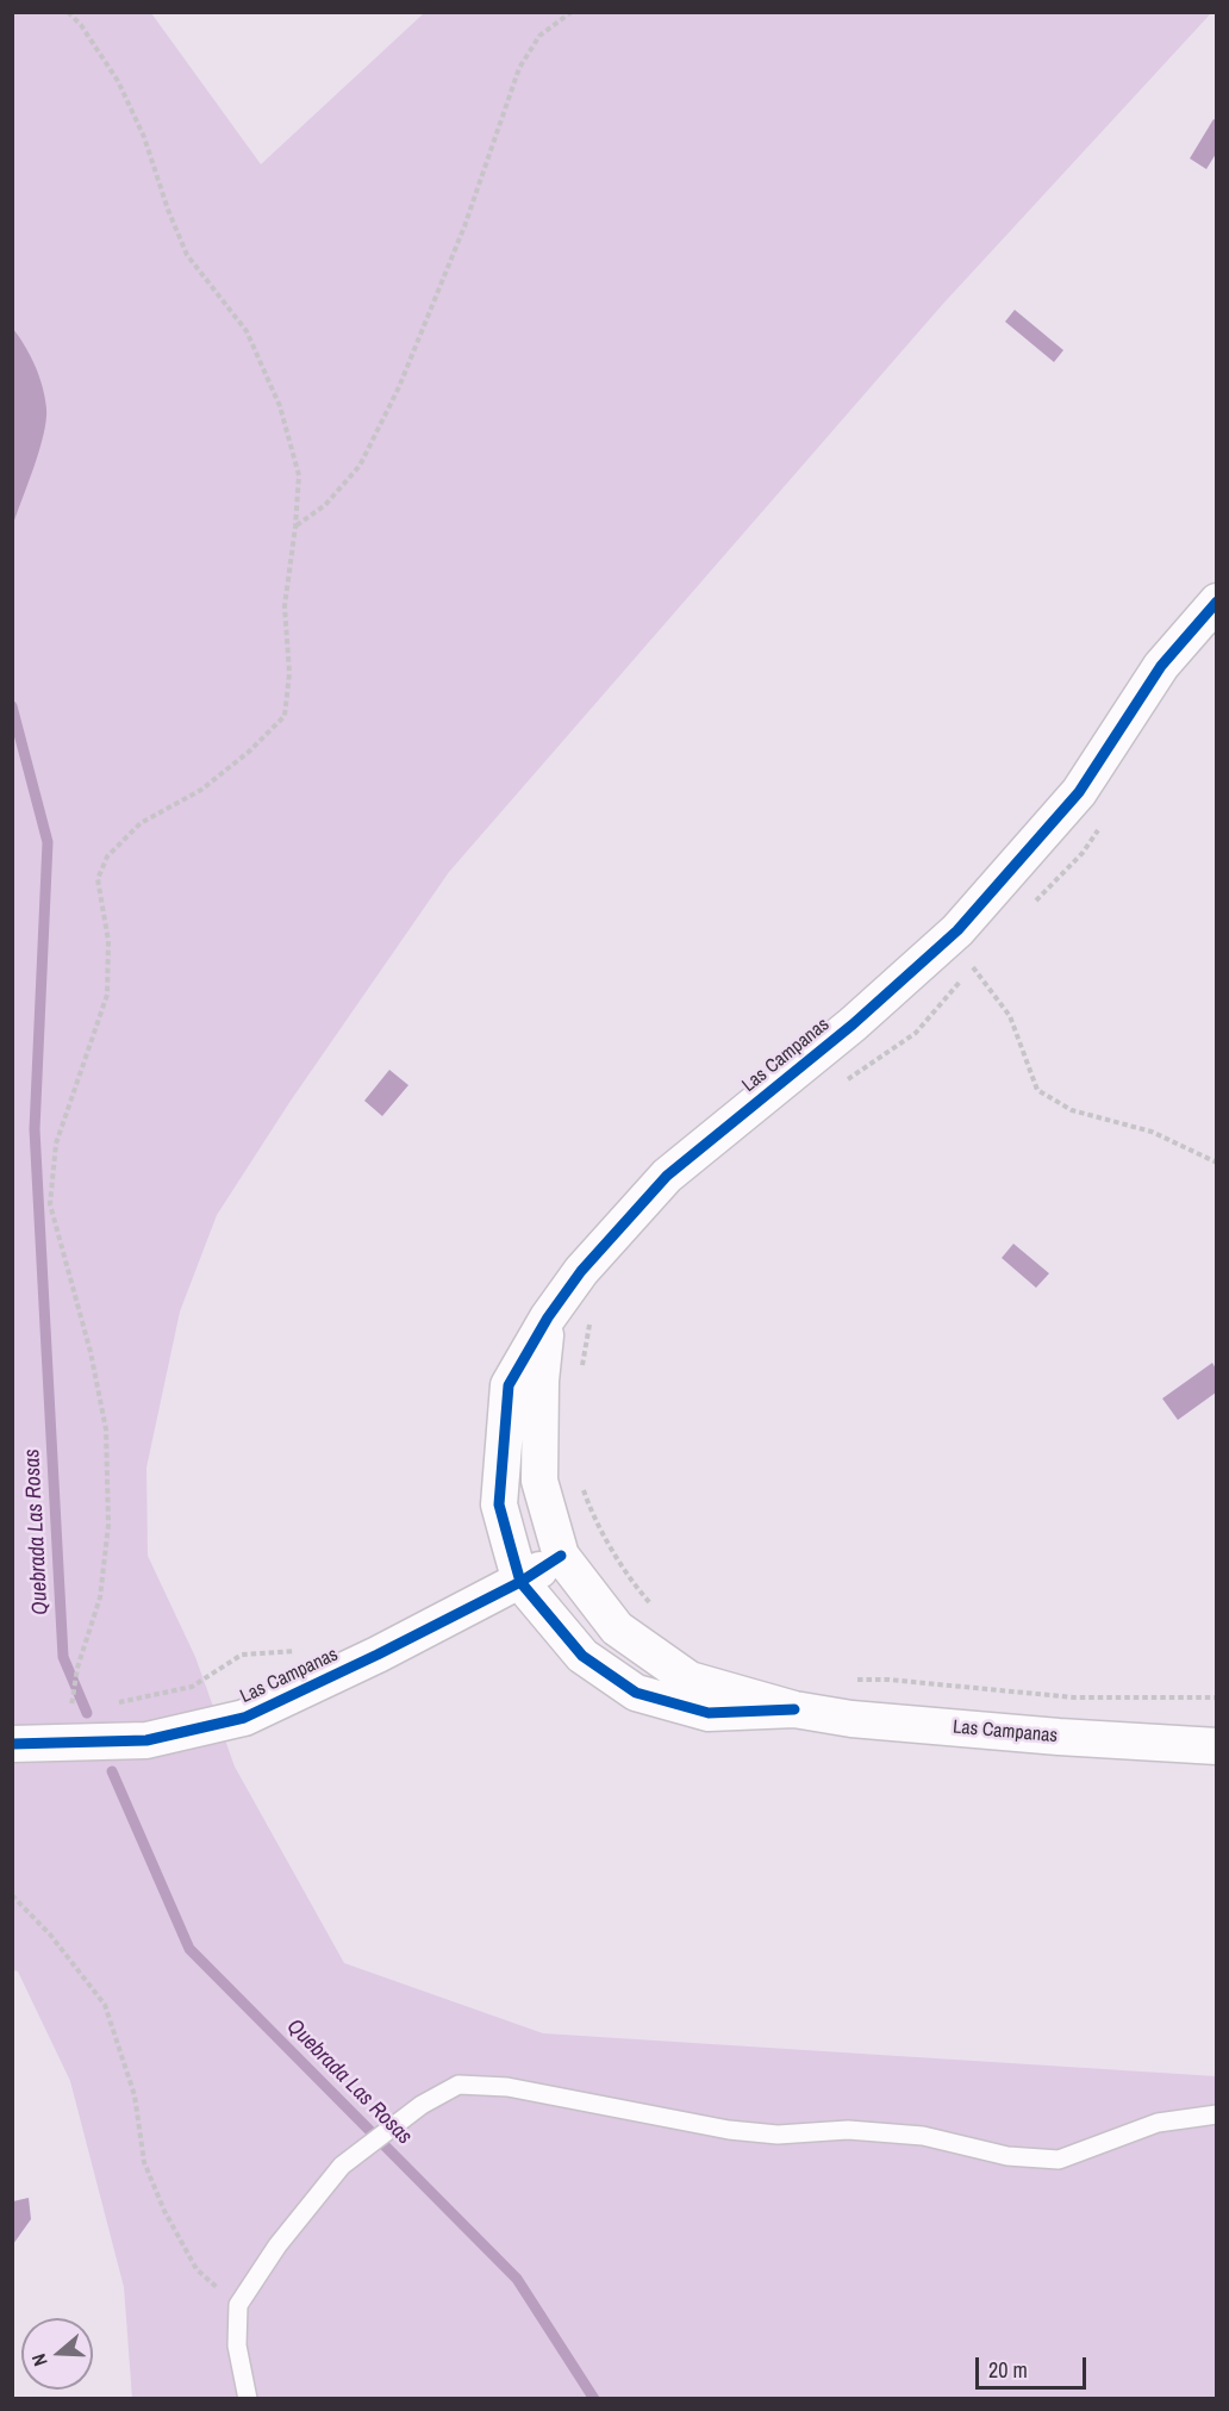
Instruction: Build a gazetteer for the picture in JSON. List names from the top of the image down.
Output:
{
  "streets": {
    "street": ["Las Campanas"]
  },
  "water": ["Quebrada Las Rosas"],
  "scale_bar": "20 m",
  "north": "left"
}
